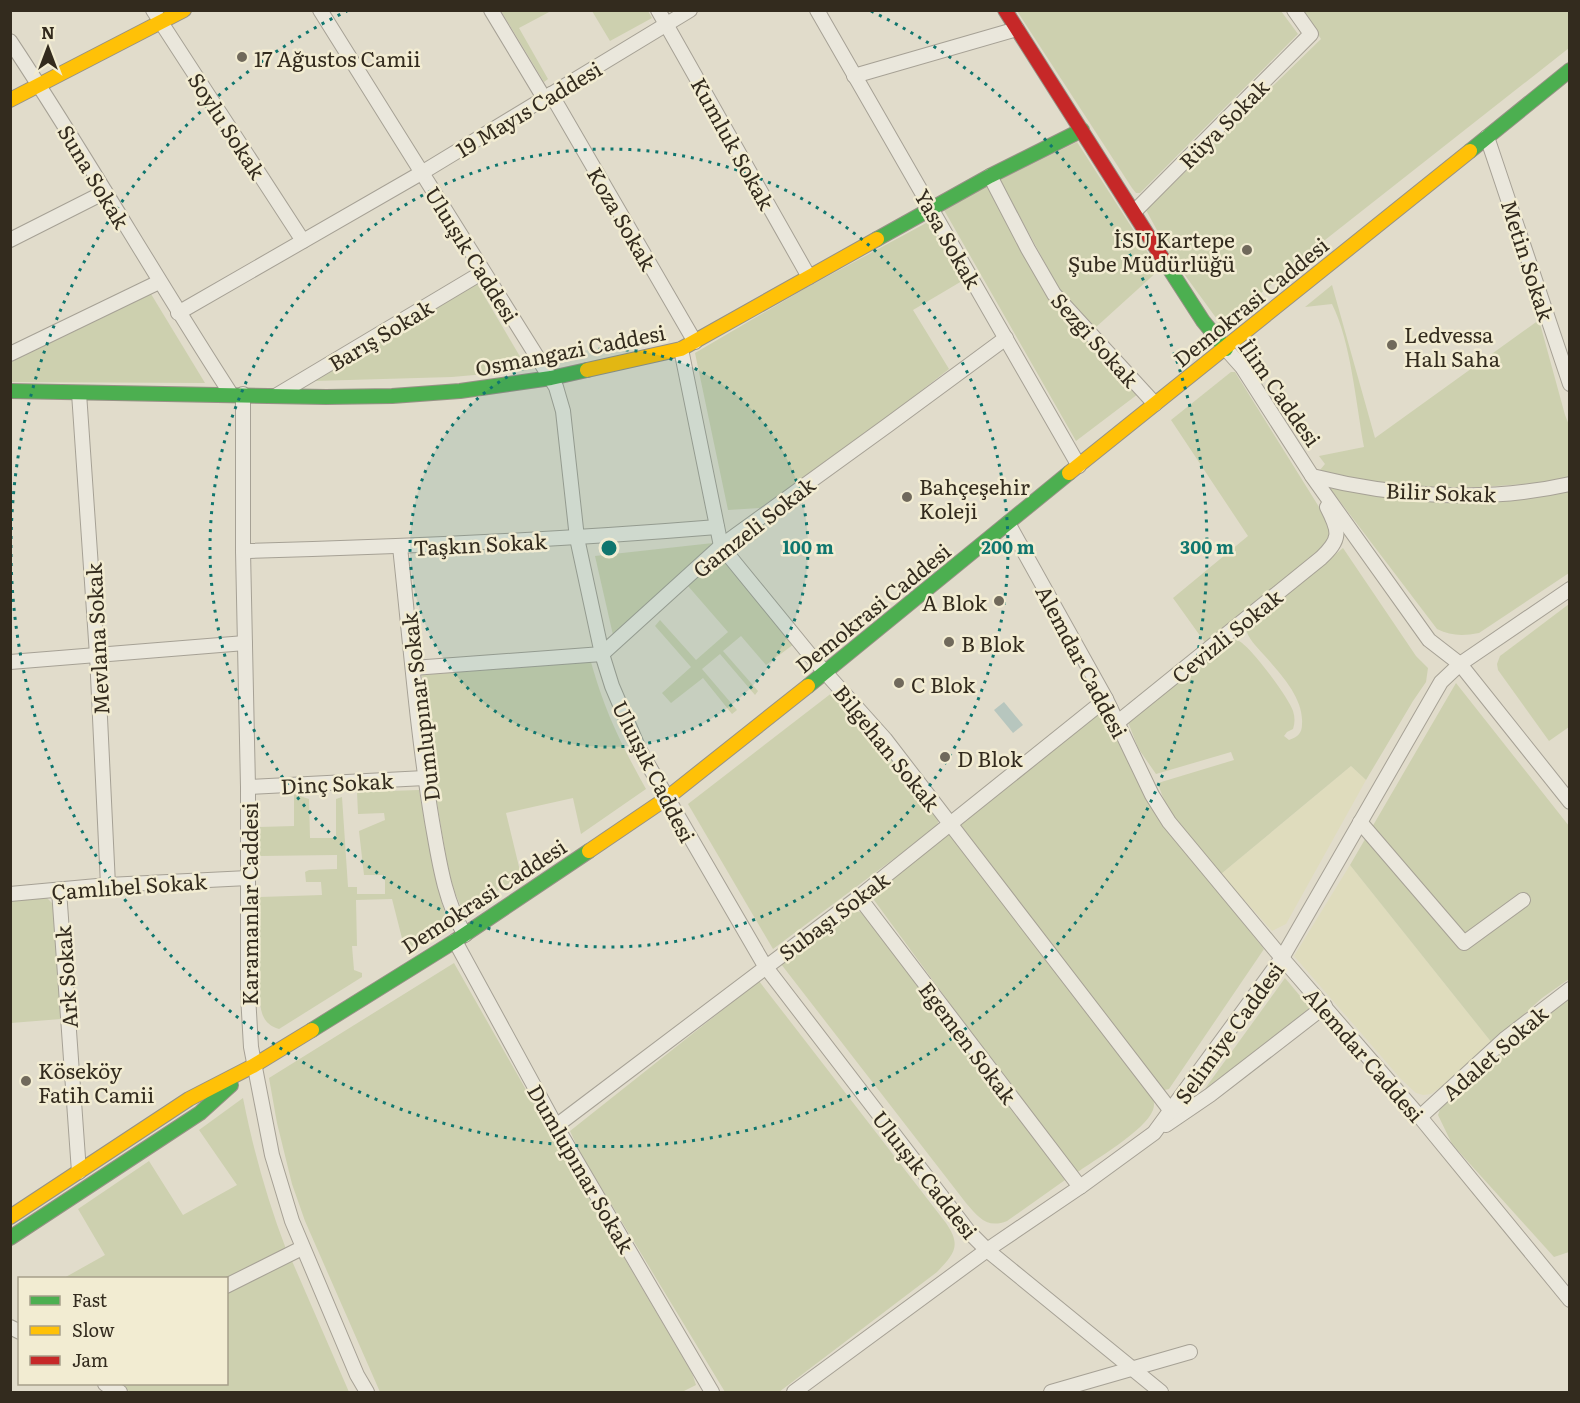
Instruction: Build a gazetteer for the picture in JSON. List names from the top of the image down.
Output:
{
  "streets": {
    "main road": ["Demokrasi Caddesi", "Osmangazi Caddesi", "İlim Caddesi"],
    "street": [
      "19 Mayıs Caddesi",
      "Rüya Sokak",
      "Soylu Sokak",
      "Kumluk Sokak",
      "Suna Sokak",
      "Koza Sokak",
      "Yasa Sokak",
      "Uluışık Caddesi",
      "Metin Sokak",
      "Barış Sokak",
      "Sezgi Sokak",
      "Bilir Sokak",
      "Gamzeli Sokak",
      "Taşkın Sokak",
      "Cevizli Sokak",
      "Mevlana Sokak",
      "Alemdar Caddesi",
      "Dumlupınar Sokak",
      "Bilgehan Sokak",
      "Dinç Sokak",
      "Çamlıbel Sokak",
      "Karamanlar Caddesi",
      "Subaşı Sokak",
      "Ark Sokak",
      "Selimiye Caddesi",
      "Egemen Sokak",
      "Adalet Sokak"
    ]
  },
  "crossings": [
    ["19 Mayıs Caddesi", "Soylu Sokak"],
    ["19 Mayıs Caddesi", "Kumluk Sokak"],
    ["19 Mayıs Caddesi", "Suna Sokak"],
    ["19 Mayıs Caddesi", "Koza Sokak"],
    ["19 Mayıs Caddesi", "Uluışık Caddesi"],
    ["Rüya Sokak", "İlim Caddesi"],
    ["Kumluk Sokak", "Osmangazi Caddesi"],
    ["Suna Sokak", "Osmangazi Caddesi"],
    ["Suna Sokak", "Karamanlar Caddesi"],
    ["Koza Sokak", "Osmangazi Caddesi"],
    ["Yasa Sokak", "Demokrasi Caddesi"],
    ["Yasa Sokak", "Osmangazi Caddesi"],
    ["Yasa Sokak", "Gamzeli Sokak"],
    ["Uluışık Caddesi", "Demokrasi Caddesi"],
    ["Uluışık Caddesi", "Barış Sokak"],
    ["Uluışık Caddesi", "Osmangazi Caddesi"],
    ["Uluışık Caddesi", "Gamzeli Sokak"],
    ["Uluışık Caddesi", "Taşkın Sokak"],
    ["Uluışık Caddesi", "Subaşı Sokak"],
    ["Uluışık Caddesi", "Selimiye Caddesi"],
    ["Metin Sokak", "Demokrasi Caddesi"],
    ["Demokrasi Caddesi", "Sezgi Sokak"],
    ["Demokrasi Caddesi", "İlim Caddesi"],
    ["Demokrasi Caddesi", "Alemdar Caddesi"],
    ["Demokrasi Caddesi", "Dumlupınar Sokak"],
    ["Demokrasi Caddesi", "Bilgehan Sokak"],
    ["Demokrasi Caddesi", "Karamanlar Caddesi"],
    ["Demokrasi Caddesi", "Ark Sokak"],
    ["Barış Sokak", "Osmangazi Caddesi"],
    ["Sezgi Sokak", "Osmangazi Caddesi"],
    ["Osmangazi Caddesi", "İlim Caddesi"],
    ["Osmangazi Caddesi", "Mevlana Sokak"],
    ["Osmangazi Caddesi", "Bilgehan Sokak"],
    ["Osmangazi Caddesi", "Karamanlar Caddesi"],
    ["İlim Caddesi", "Bilir Sokak"],
    ["İlim Caddesi", "Cevizli Sokak"],
    ["İlim Caddesi", "Selimiye Caddesi"],
    ["Bilir Sokak", "Cevizli Sokak"],
    ["Gamzeli Sokak", "Bilgehan Sokak"],
    ["Taşkın Sokak", "Dumlupınar Sokak"],
    ["Taşkın Sokak", "Bilgehan Sokak"],
    ["Taşkın Sokak", "Karamanlar Caddesi"],
    ["Cevizli Sokak", "Alemdar Caddesi"],
    ["Mevlana Sokak", "Çamlıbel Sokak"],
    ["Alemdar Caddesi", "Subaşı Sokak"],
    ["Alemdar Caddesi", "Selimiye Caddesi"],
    ["Alemdar Caddesi", "Adalet Sokak"],
    ["Dumlupınar Sokak", "Dinç Sokak"],
    ["Dumlupınar Sokak", "Subaşı Sokak"],
    ["Bilgehan Sokak", "Subaşı Sokak"],
    ["Bilgehan Sokak", "Selimiye Caddesi"],
    ["Dinç Sokak", "Karamanlar Caddesi"],
    ["Çamlıbel Sokak", "Karamanlar Caddesi"],
    ["Çamlıbel Sokak", "Ark Sokak"],
    ["Subaşı Sokak", "Egemen Sokak"],
    ["Selimiye Caddesi", "Egemen Sokak"]
  ],
  "places": [
    "17 Ağustos Camii",
    "İSU Kartepe Şube Müdürlüğü",
    "Ledvessa Halı Saha",
    "Bahçeşehir Koleji",
    "A Blok",
    "B Blok",
    "C Blok",
    "D Blok",
    "Köseköy Fatih Camii"
  ],
  "legend": ["Fast", "Slow", "Jam"],
  "north": "top",
  "rings": ["100 m", "200 m", "300 m"]
}
